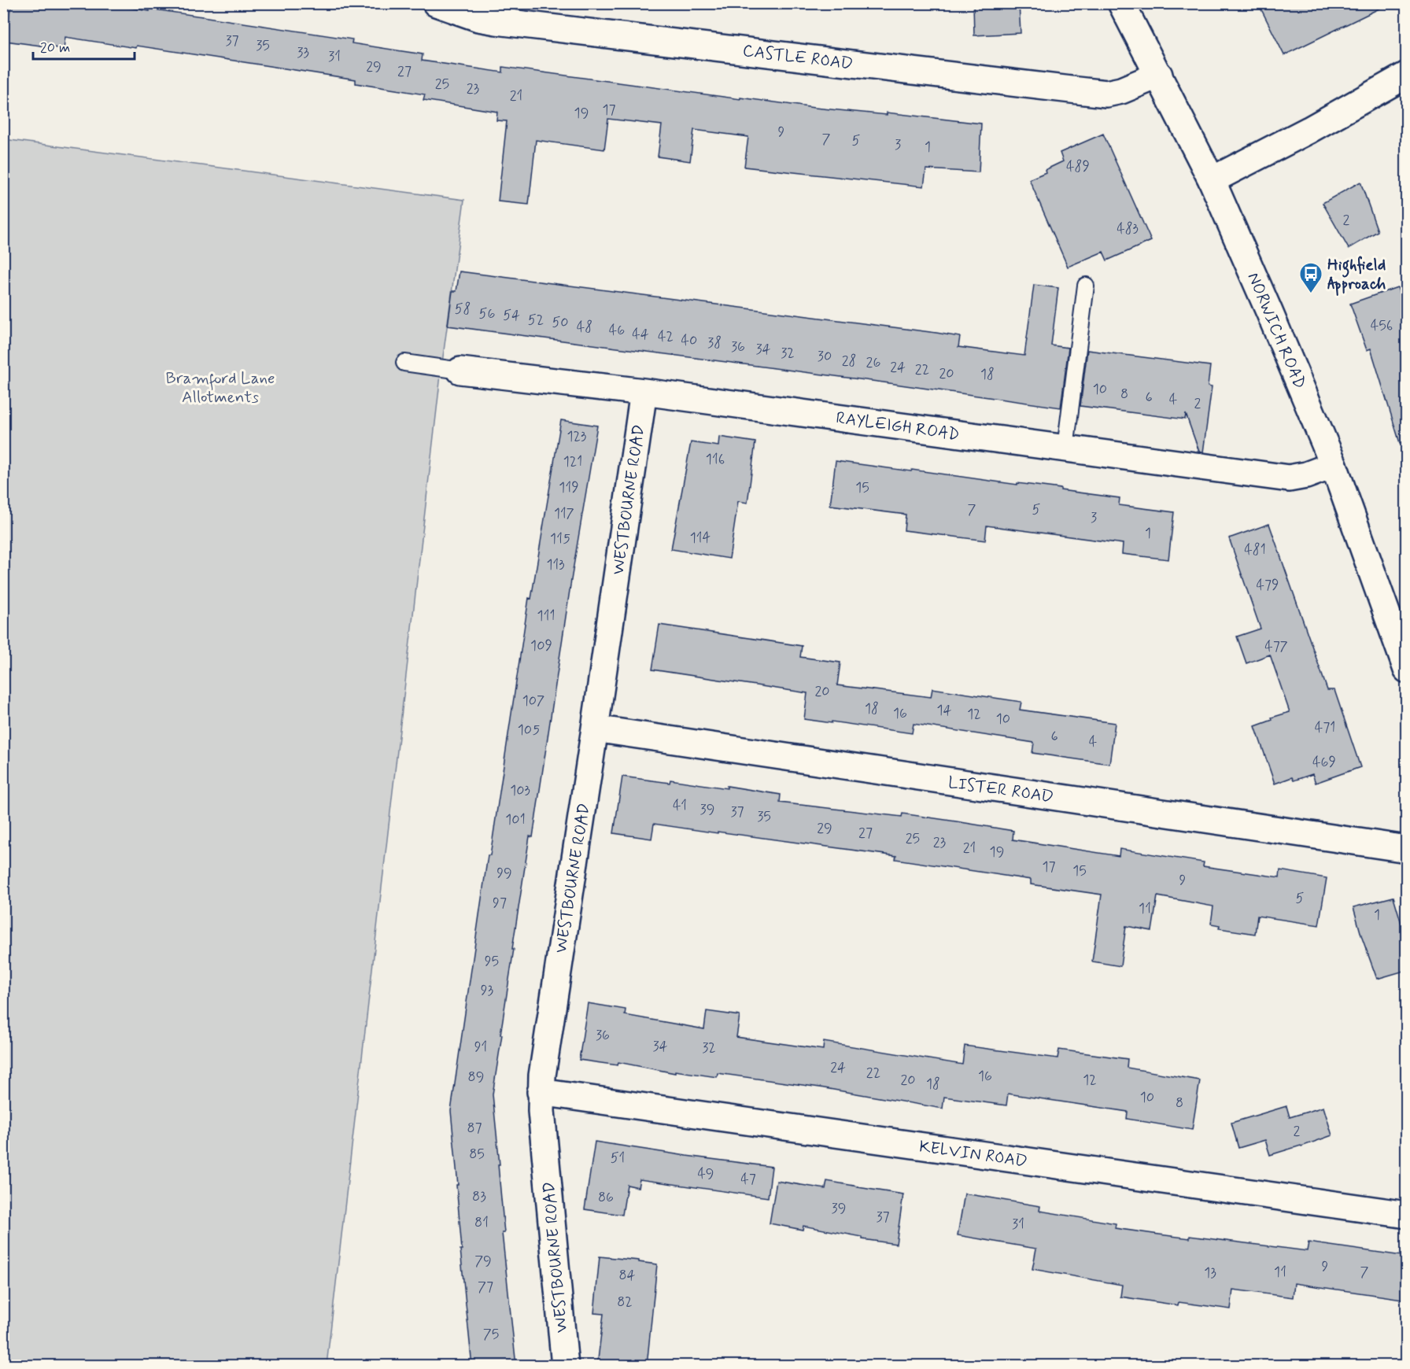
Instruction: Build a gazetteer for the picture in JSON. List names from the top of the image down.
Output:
{
  "streets": {
    "street": [
      "CASTLE ROAD",
      "NORWICH ROAD",
      "RAYLEIGH ROAD",
      "WESTBOURNE ROAD",
      "LISTER ROAD",
      "KELVIN ROAD"
    ]
  },
  "crossings": [
    ["CASTLE ROAD", "NORWICH ROAD"],
    ["NORWICH ROAD", "RAYLEIGH ROAD"],
    ["RAYLEIGH ROAD", "WESTBOURNE ROAD"],
    ["WESTBOURNE ROAD", "LISTER ROAD"],
    ["WESTBOURNE ROAD", "KELVIN ROAD"]
  ],
  "parks": ["Bramford Lane Allotments"],
  "places": {
    "bus stop": ["Highfield Approach"]
  },
  "house_numbers": [
    "37",
    "35",
    "33",
    "31",
    "29",
    "27",
    "25",
    "23",
    "21",
    "17",
    "19",
    "9",
    "7",
    "5",
    "3",
    "1",
    "489",
    "2",
    "483",
    "58",
    "56",
    "54",
    "52",
    "50",
    "456",
    "48",
    "46",
    "44",
    "42",
    "40",
    "38",
    "36",
    "34",
    "32",
    "30",
    "28",
    "26",
    "24",
    "22",
    "20",
    "18",
    "10",
    "8",
    "6",
    "4",
    "2",
    "123",
    "116",
    "121",
    "119",
    "15",
    "7",
    "5",
    "117",
    "3",
    "1",
    "114",
    "115",
    "481",
    "113",
    "479",
    "111",
    "109",
    "477",
    "20",
    "107",
    "18",
    "14",
    "16",
    "12",
    "10",
    "471",
    "105",
    "6",
    "4",
    "469",
    "103",
    "41",
    "39",
    "37",
    "35",
    "101",
    "29",
    "27",
    "25",
    "23",
    "21",
    "19",
    "17",
    "15",
    "99",
    "9",
    "5",
    "97",
    "11",
    "1",
    "95",
    "93",
    "36",
    "34",
    "91",
    "32",
    "24",
    "22",
    "16",
    "89",
    "20",
    "12",
    "18",
    "10",
    "8",
    "87",
    "2",
    "85",
    "51",
    "49",
    "47",
    "83",
    "86",
    "39",
    "37",
    "81",
    "31",
    "79",
    "9",
    "11",
    "7",
    "13",
    "84",
    "77",
    "82",
    "75"
  ],
  "scale_bar": "20 m"
}
